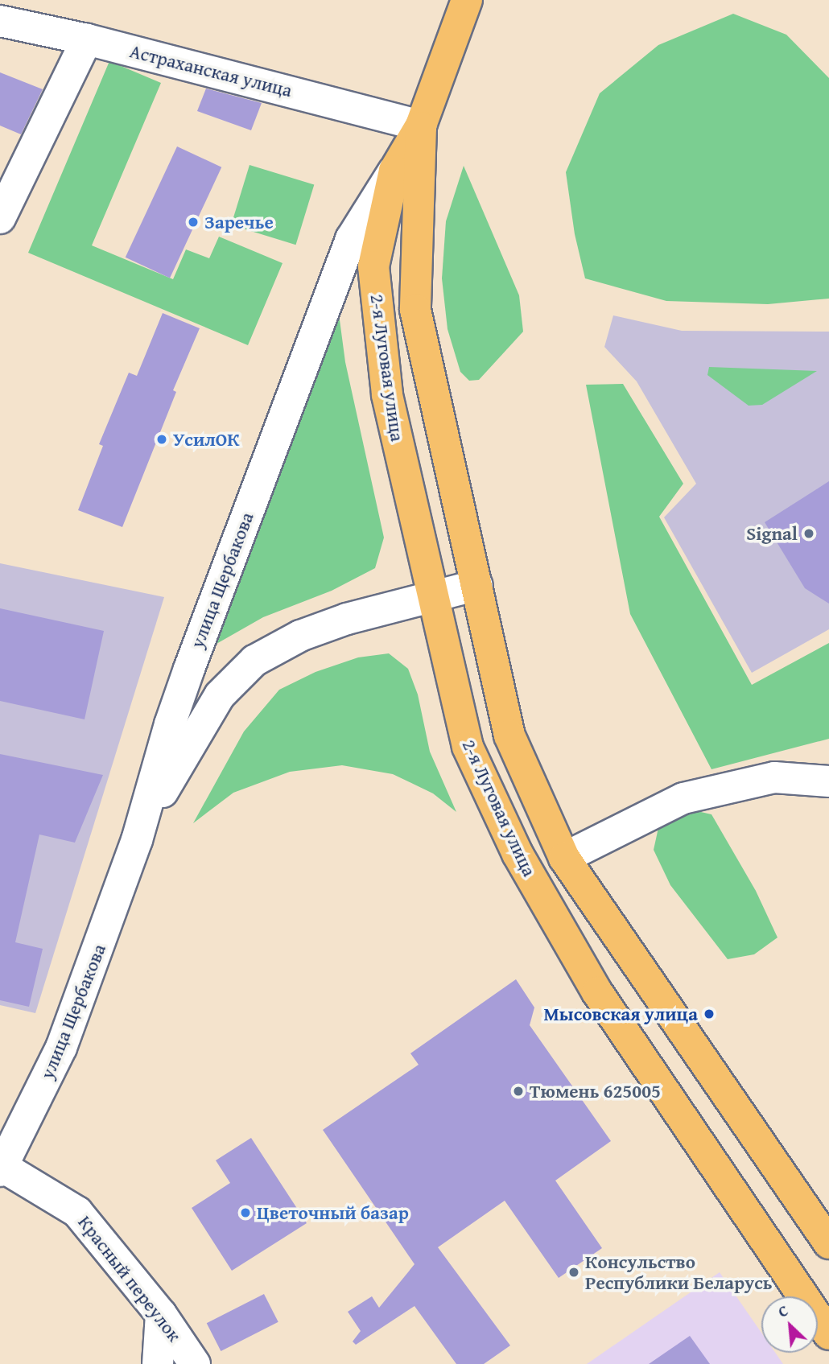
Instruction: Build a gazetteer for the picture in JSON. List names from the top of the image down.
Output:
{
  "streets": {
    "main road": ["2-я Луговая улица", "улица Щербакова"],
    "street": ["Астраханская улица", "Красный переулок"]
  },
  "crossings": [
    ["Астраханская улица", "2-я Луговая улица"],
    ["Астраханская улица", "улица Щербакова"],
    ["2-я Луговая улица", "улица Щербакова"],
    ["улица Щербакова", "Красный переулок"]
  ],
  "places": [
    "Заречье",
    "УсилОК",
    "Signal",
    "Мысовская улица",
    "Тюмень 625005",
    "Цветочный базар",
    "Консульство Республики Беларусь"
  ],
  "north": "top left"
}
